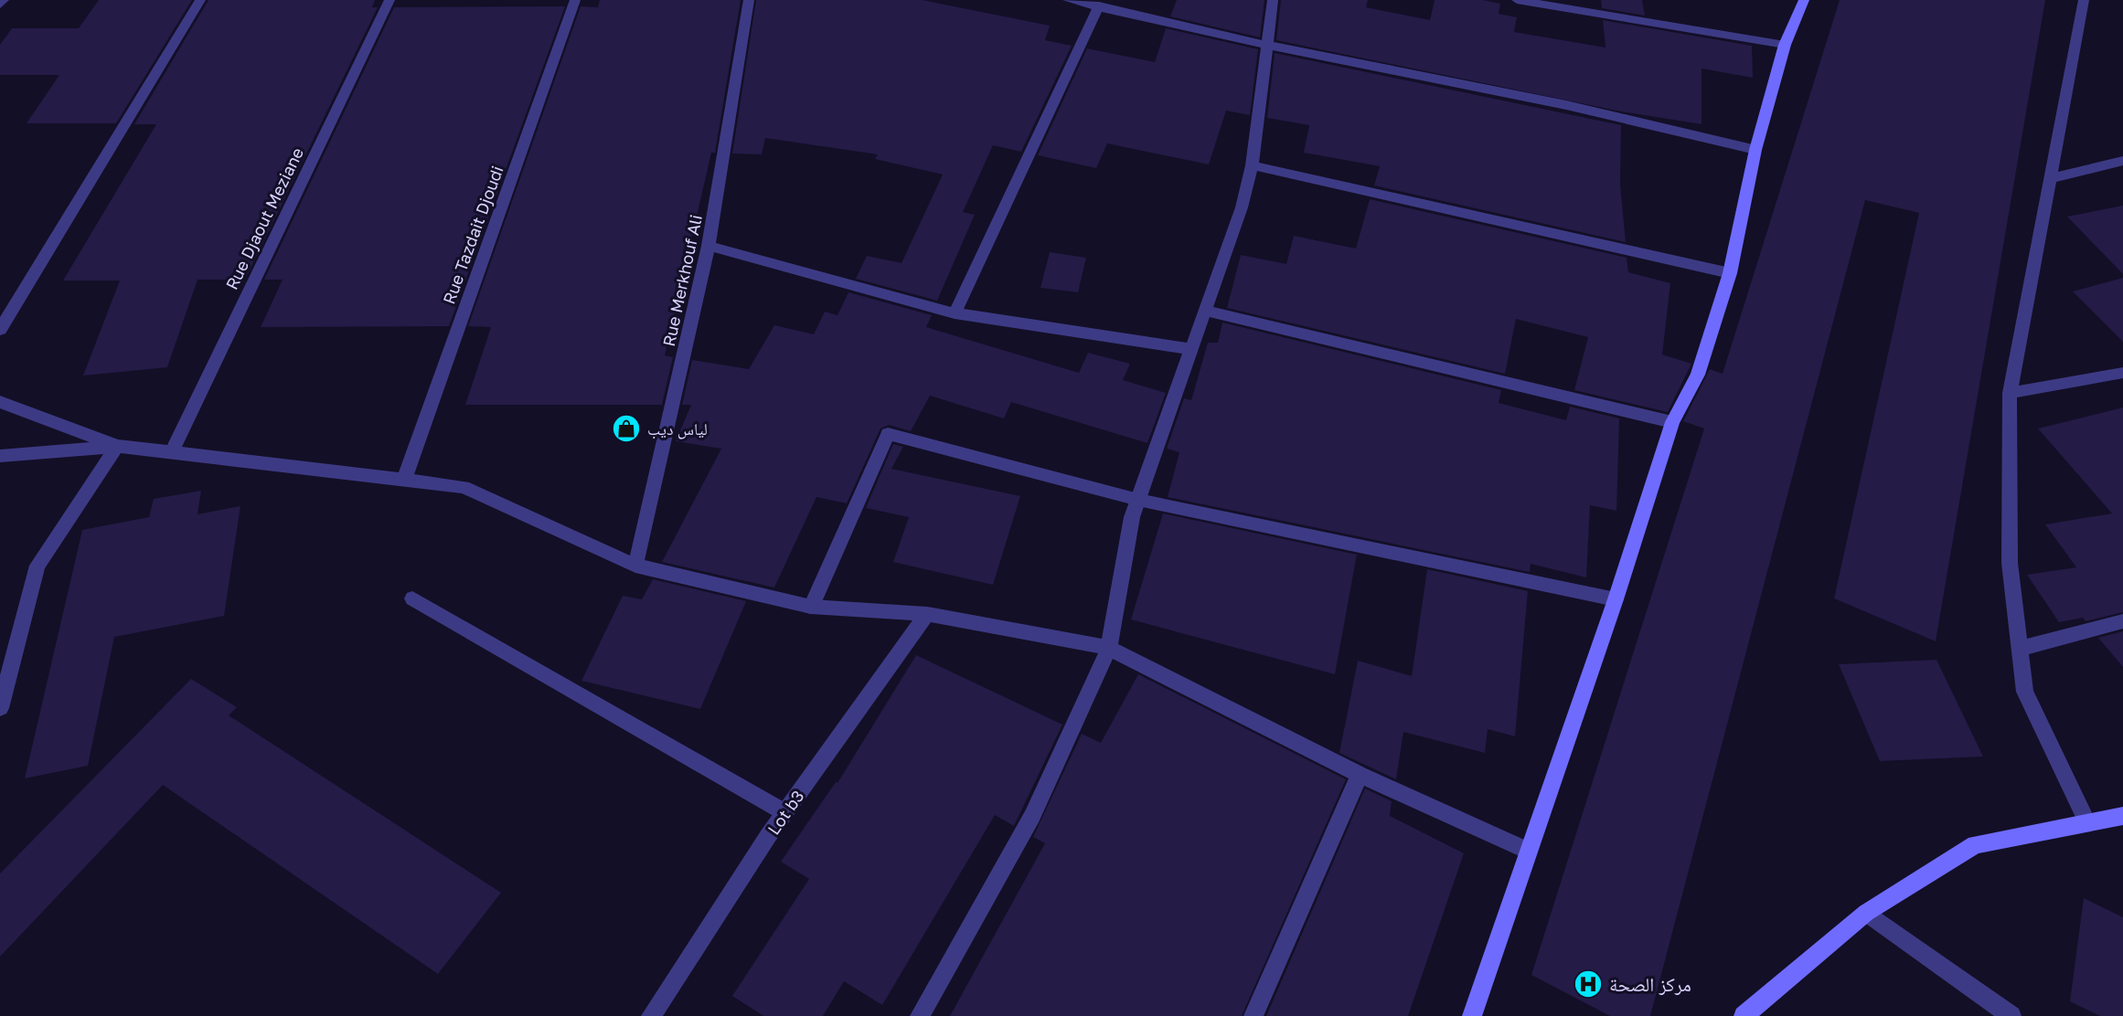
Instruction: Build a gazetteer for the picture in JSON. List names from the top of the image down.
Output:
{
  "streets": {
    "street": [
      "Rue Djaout Meziane",
      "Rue Tazdait Djoudi",
      "Rue Merkhouf Ali",
      "Lot b3"
    ]
  },
  "places": {
    "shop": ["لياس ديب"],
    "hospital": ["مركز الصحة"]
  }
}
